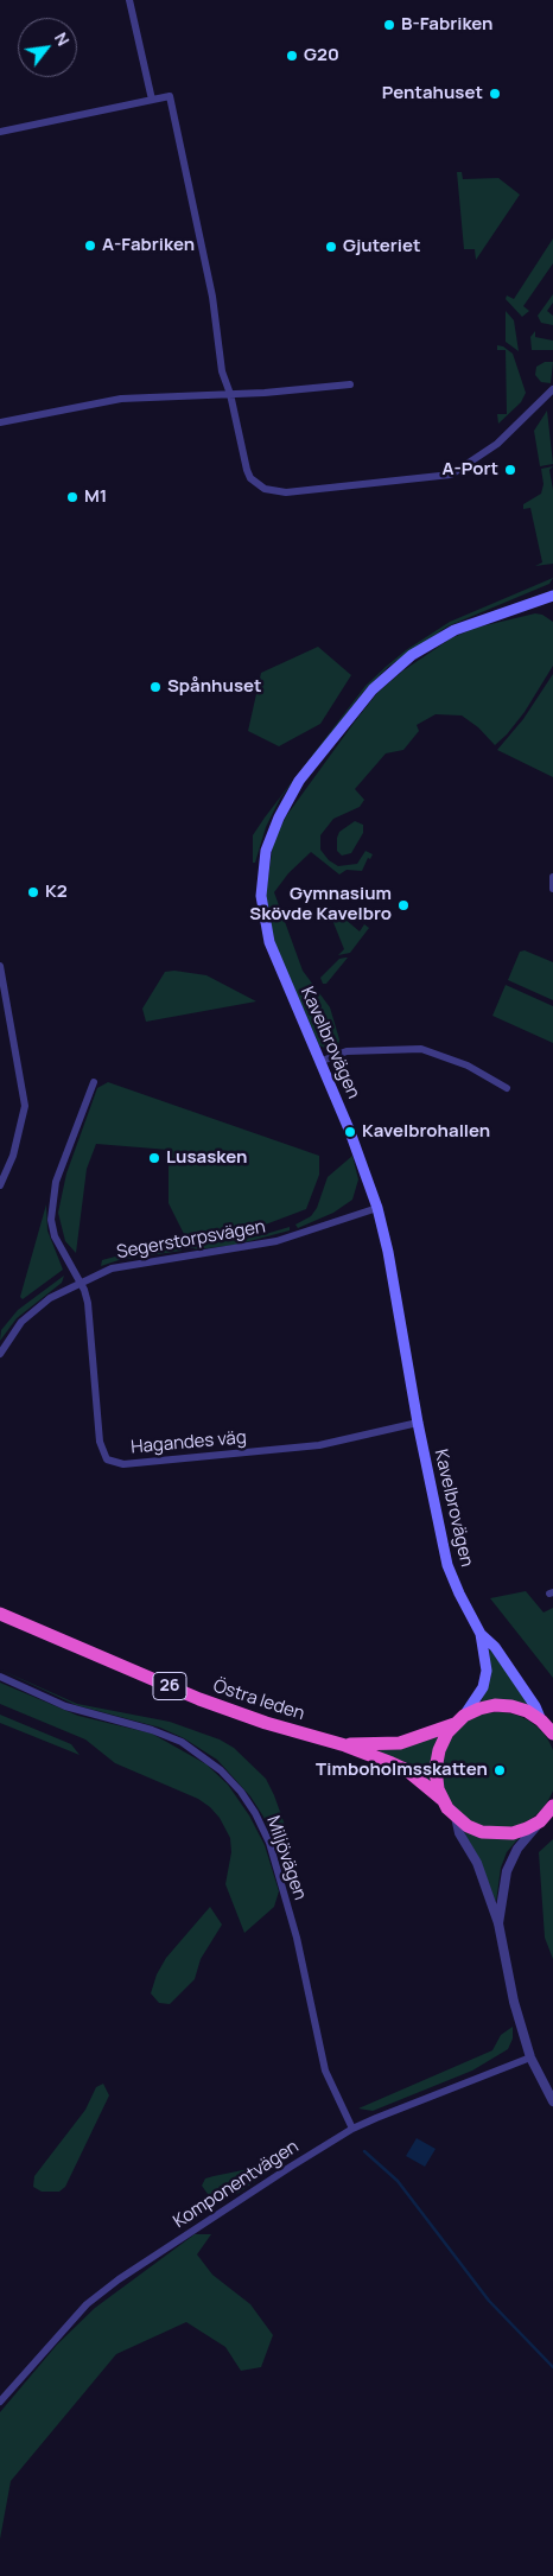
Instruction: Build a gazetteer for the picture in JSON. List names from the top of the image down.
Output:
{
  "streets": {
    "highway": ["26", "Östra leden"],
    "main road": ["Kavelbrovägen"],
    "street": [
      "Segerstorpsvägen",
      "Hagandes väg",
      "Miljövägen",
      "Komponentvägen"
    ]
  },
  "crossings": [
    ["Kavelbrovägen", "Segerstorpsvägen"],
    ["Kavelbrovägen", "Hagandes väg"],
    ["Kavelbrovägen", "26"],
    ["Kavelbrovägen", "Östra leden"],
    ["Segerstorpsvägen", "Hagandes väg"],
    ["26", "Östra leden"],
    ["Miljövägen", "Komponentvägen"]
  ],
  "places": [
    "B-Fabriken",
    "G20",
    "Pentahuset",
    "A-Fabriken",
    "Gjuteriet",
    "A-Port",
    "M1",
    "Spånhuset",
    "K2",
    "Gymnasium Skövde Kavelbro",
    "Kavelbrohallen",
    "Lusasken",
    "Timboholmsskatten"
  ],
  "north": "top right"
}
